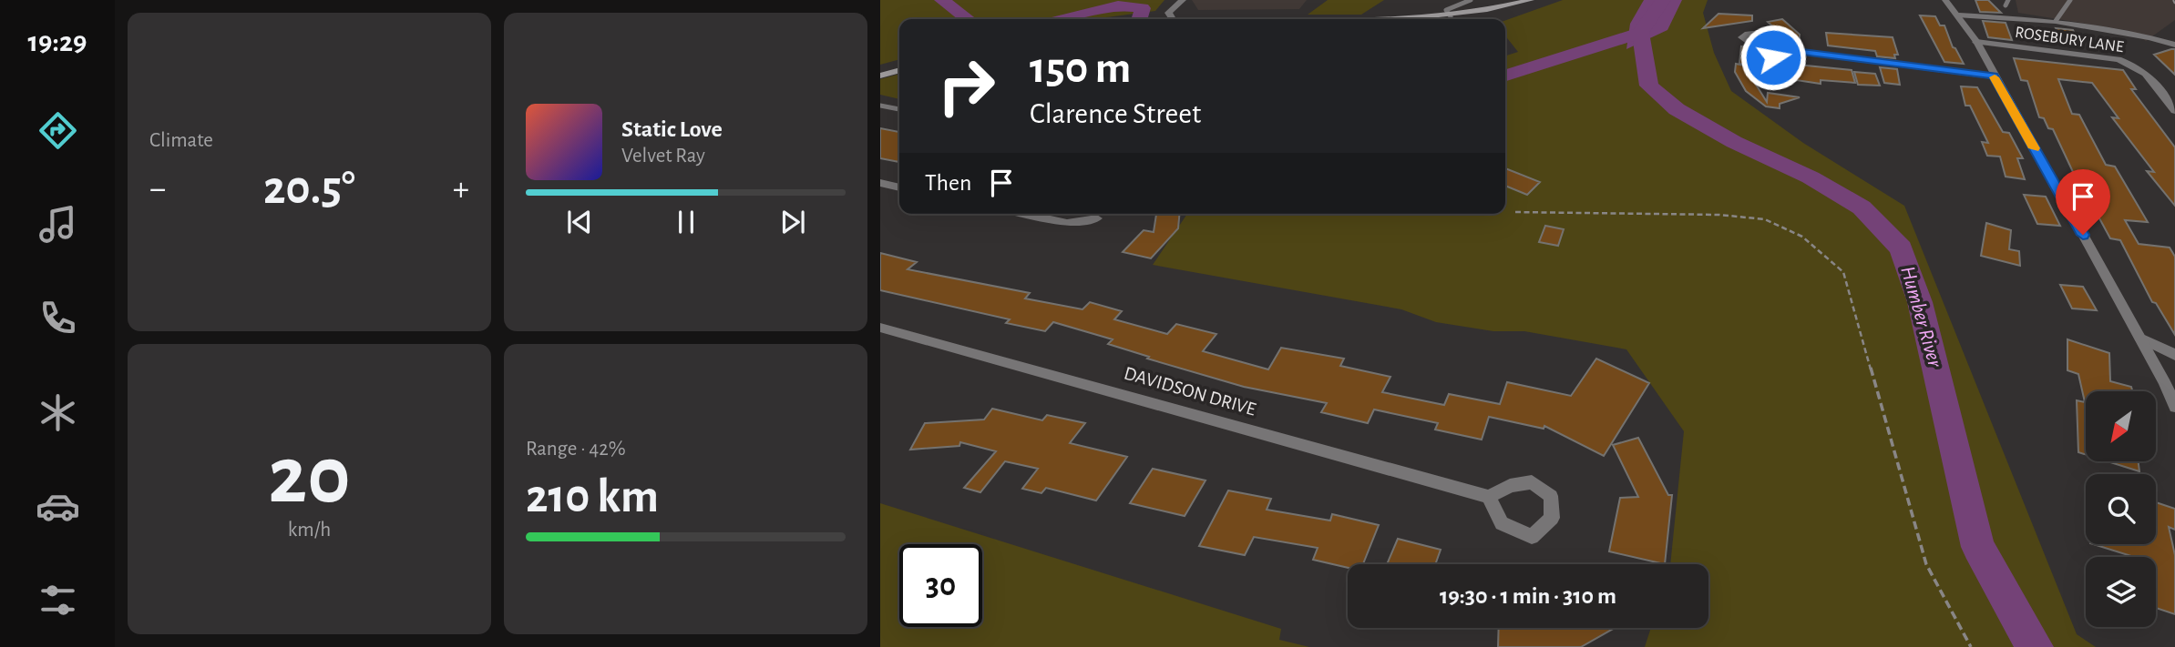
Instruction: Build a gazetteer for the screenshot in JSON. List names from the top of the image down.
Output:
{
  "streets": {
    "street": ["ROSEBURY LANE", "DAVIDSON DRIVE"]
  },
  "water": ["Humber River"],
  "north": "bottom left",
  "page": {
    "tabs": "19:29",
    "tile": [
      "Climate",
      ["20", "km/h"],
      ["Range · 42%", "210 km"]
    ],
    "turn": ["150 m", "Clarence Street"],
    "song": ["Static Love", "Velvet Ray"],
    "then": "Then",
    "heat": ["−", "20.5°", "+"],
    "limit": "30",
    "trip": "19:30 · 1 min · 310 m"
  }
}
